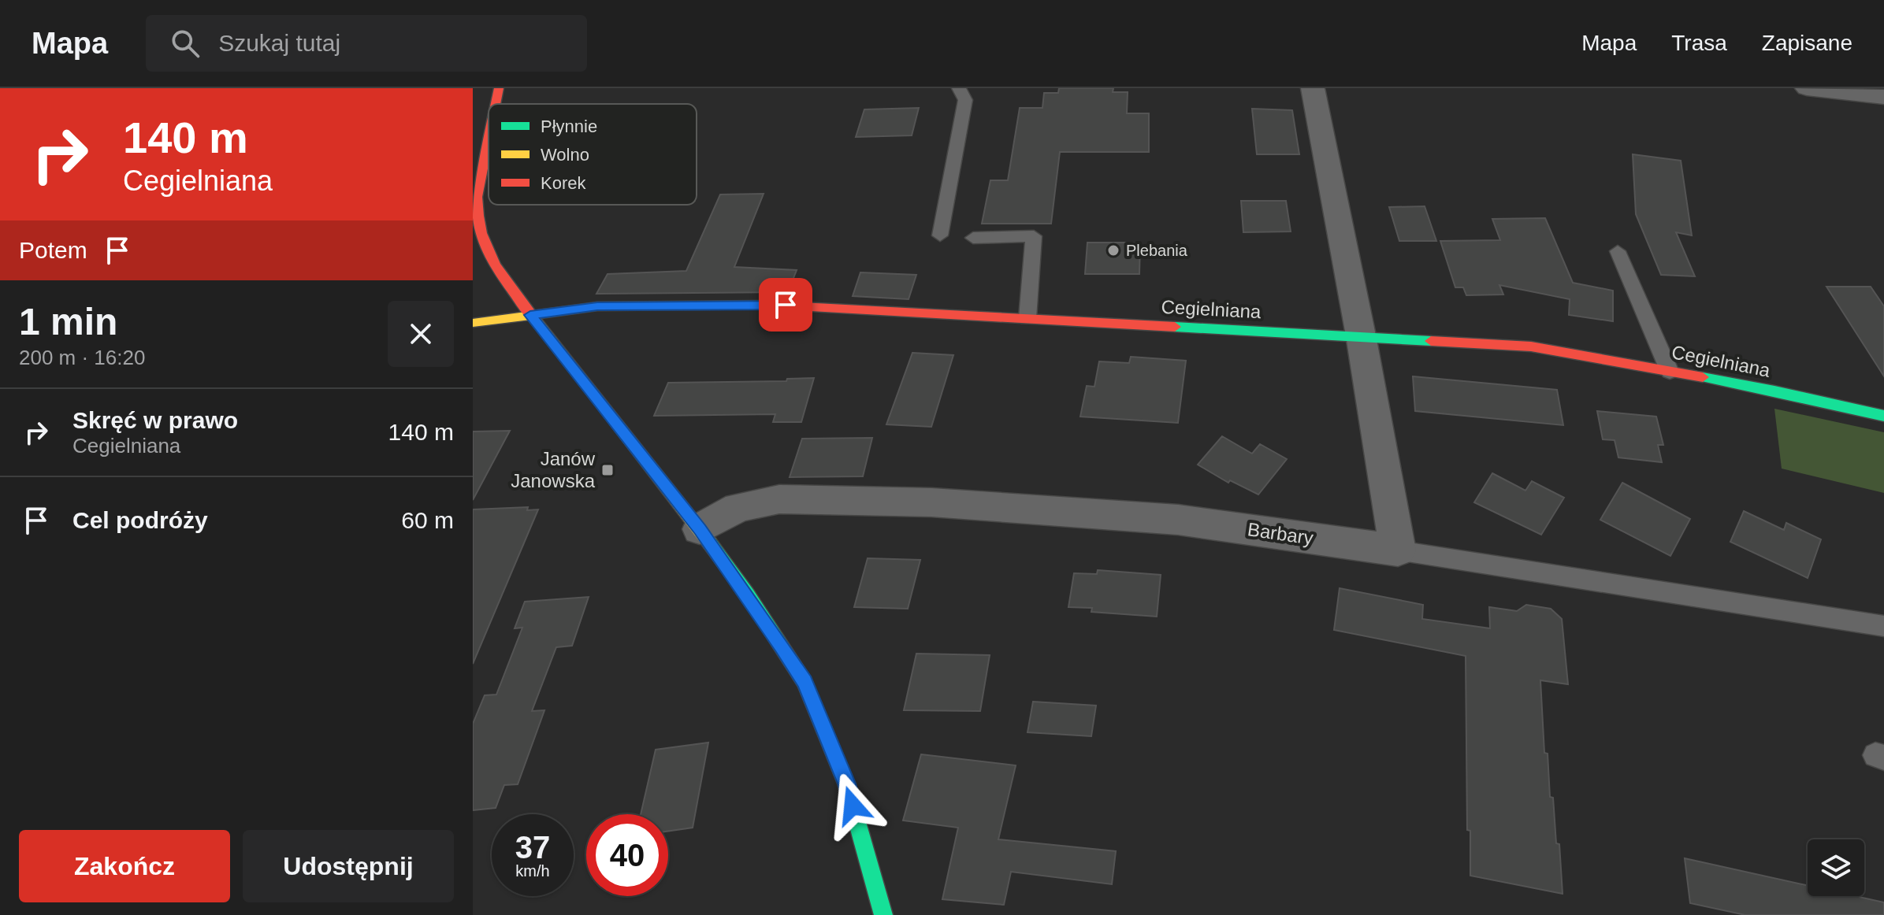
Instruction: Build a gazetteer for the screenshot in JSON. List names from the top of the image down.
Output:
{
  "streets": {
    "street": ["Cegielniana", "Barbary"]
  },
  "places": {
    "other": ["Plebania"],
    "transit": ["Janów Janowska"]
  },
  "legend": ["Płynnie", "Wolno", "Korek"],
  "page": {
    "header": "Mapa",
    "search": "Szukaj tutaj",
    "nav": ["Mapa", "Trasa", "Zapisane"],
    "turn": ["140 m", "Cegielniana"],
    "then": "Potem",
    "heading": ["1 min", "200 m · 16:20"],
    "list": [
      {
        "name": "Skręć w prawo",
        "note": "Cegielniana",
        "value": "140 m"
      },
      {
        "name": "Cel podróży",
        "value": "60 m"
      }
    ],
    "speed": "37 km/h",
    "limit": "40",
    "buttons": ["Zakończ", "Udostępnij"]
  }
}
